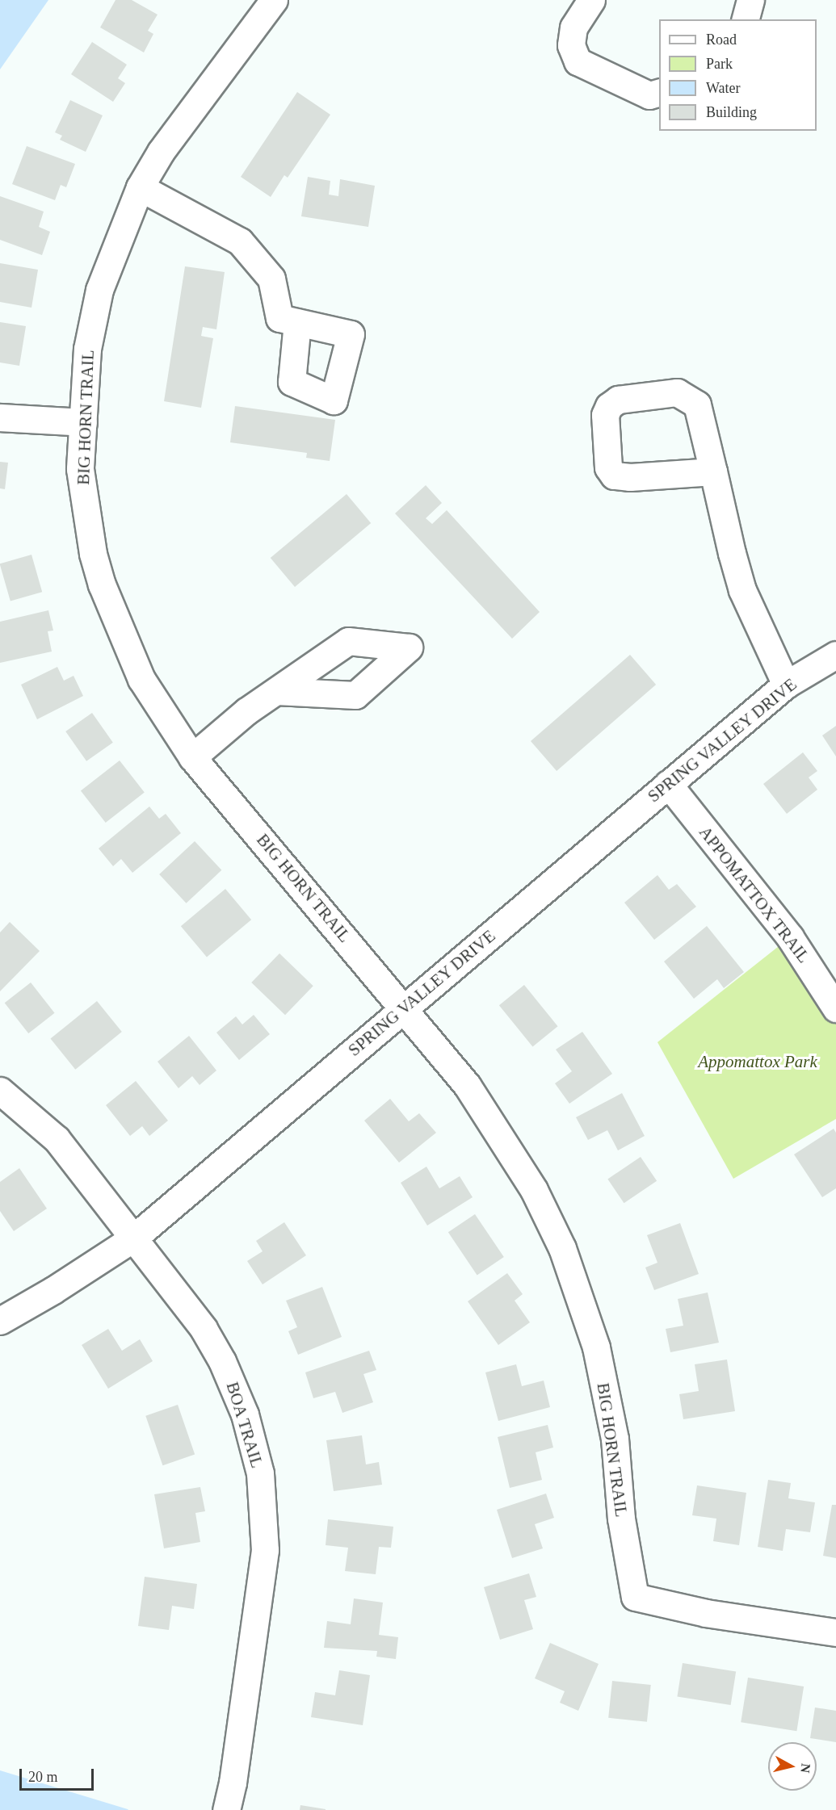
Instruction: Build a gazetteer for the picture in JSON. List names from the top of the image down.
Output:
{
  "streets": {
    "street": [
      "BIG HORN TRAIL",
      "SPRING VALLEY DRIVE",
      "APPOMATTOX TRAIL",
      "BOA TRAIL"
    ]
  },
  "crossings": [
    ["BIG HORN TRAIL", "SPRING VALLEY DRIVE"],
    ["SPRING VALLEY DRIVE", "APPOMATTOX TRAIL"],
    ["SPRING VALLEY DRIVE", "BOA TRAIL"]
  ],
  "parks": ["Appomattox Park"],
  "legend": [
    "Road",
    "Park",
    "Water",
    "Building"
  ],
  "scale_bar": "20 m",
  "north": "right"
}
